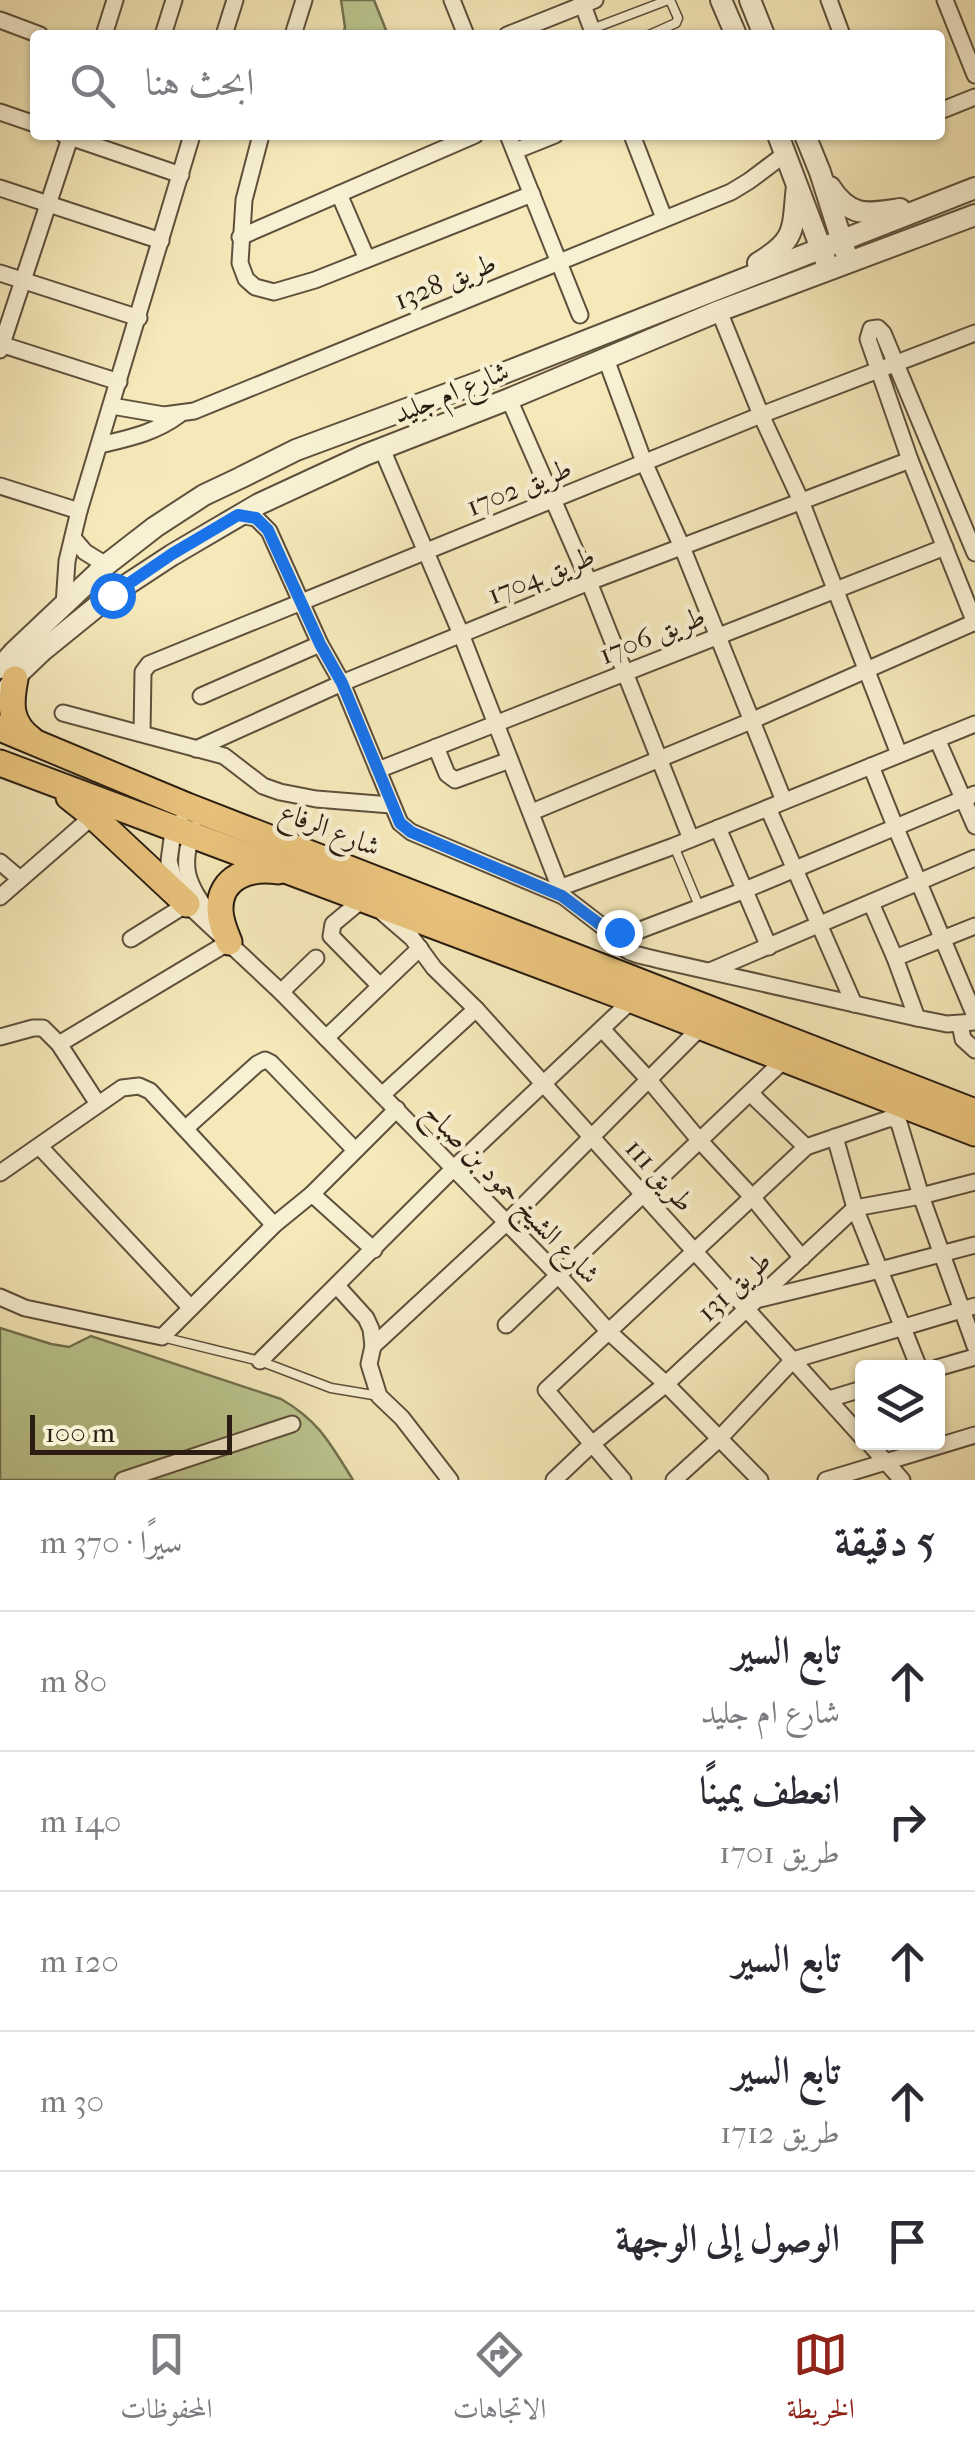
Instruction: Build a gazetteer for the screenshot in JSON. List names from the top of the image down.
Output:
{
  "streets": {
    "main road": ["شارع الرفاع"],
    "street": [
      "طريق 1328",
      "شارع ام جليد",
      "طريق 1702",
      "طريق 1704",
      "طريق 1706",
      "طريق 111",
      "شارع الشيخ حمود بن صباح",
      "طريق 131"
    ]
  },
  "crossings": [
    ["شارع الرفاع", "طريق 111"],
    ["شارع الرفاع", "شارع الشيخ حمود بن صباح"],
    ["طريق 111", "طريق 131"],
    ["شارع الشيخ حمود بن صباح", "طريق 131"]
  ],
  "scale_bar": "100 m",
  "page": {
    "search": "ابحث هنا",
    "scale": "100 m",
    "heading": ["5 دقيقة", "سيرًا · 370 m"],
    "list": [
      ["تابع السير", "شارع ام جليد", "80 m"],
      ["انعطف يمينًا", "طريق 1701", "140 m"],
      ["تابع السير", "120 m"],
      ["تابع السير", "طريق 1712", "30 m"],
      "الوصول إلى الوجهة"
    ],
    "nav": ["الخريطة", "الاتجاهات", "المحفوظات"]
  }
}
